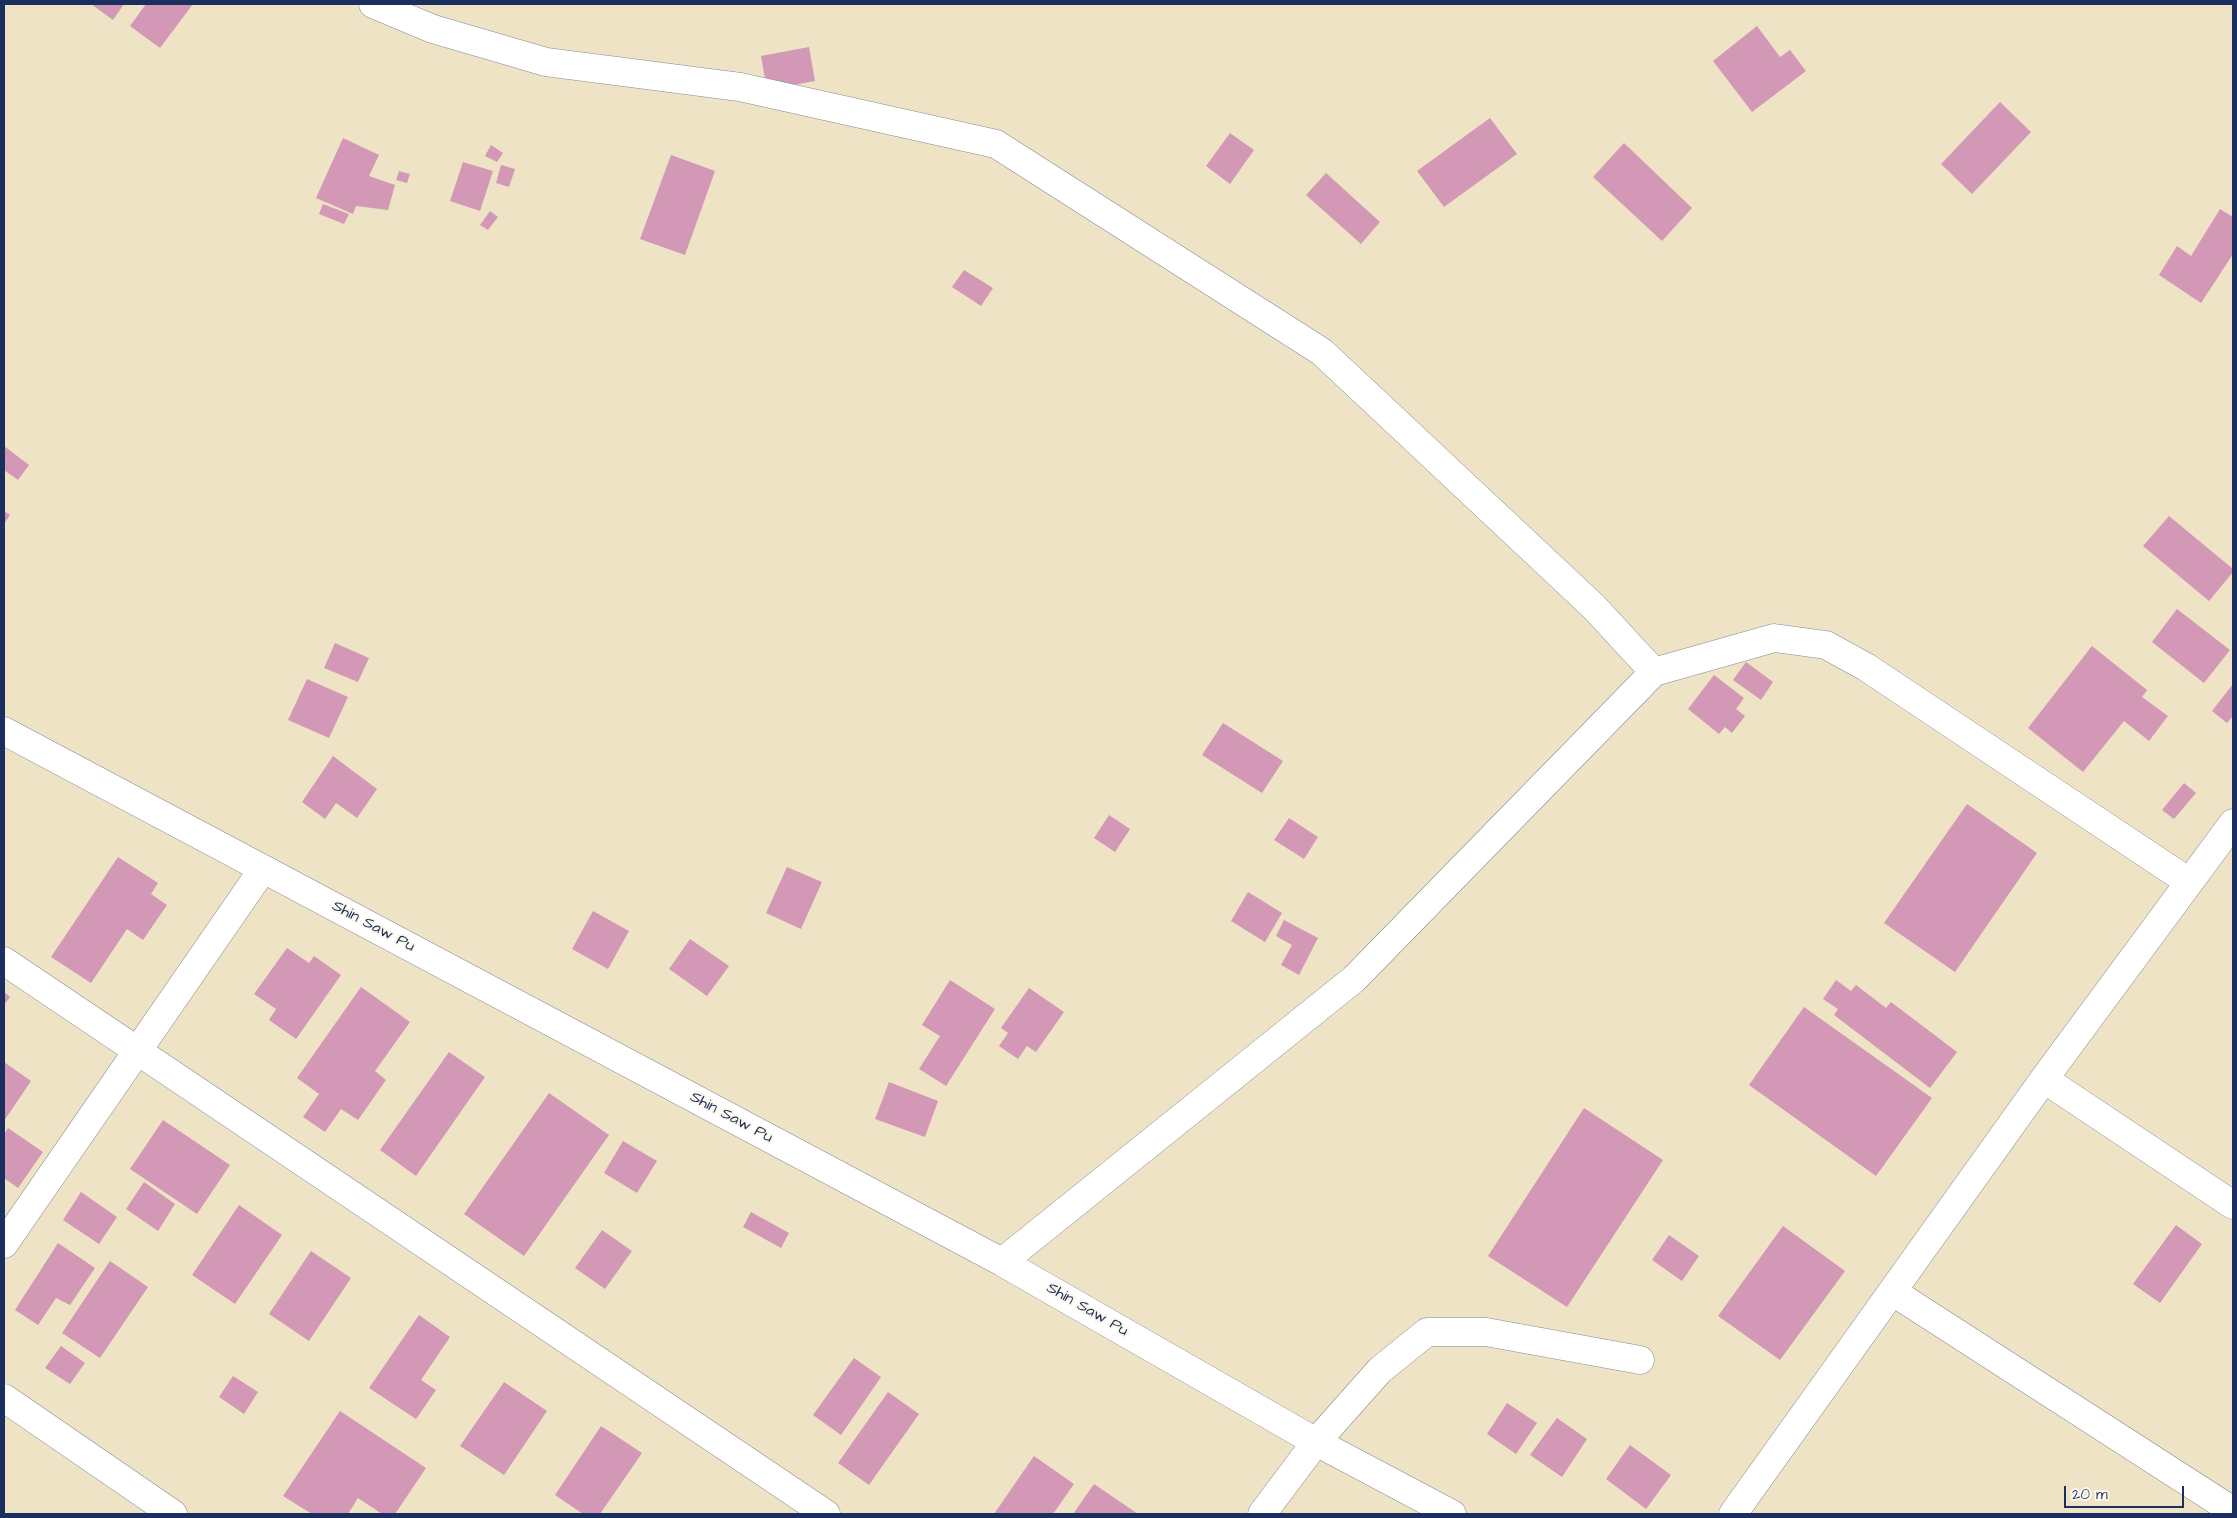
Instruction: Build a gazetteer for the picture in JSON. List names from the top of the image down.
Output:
{
  "streets": {
    "street": ["Shin Saw Pu"]
  },
  "scale_bar": "20 m"
}
